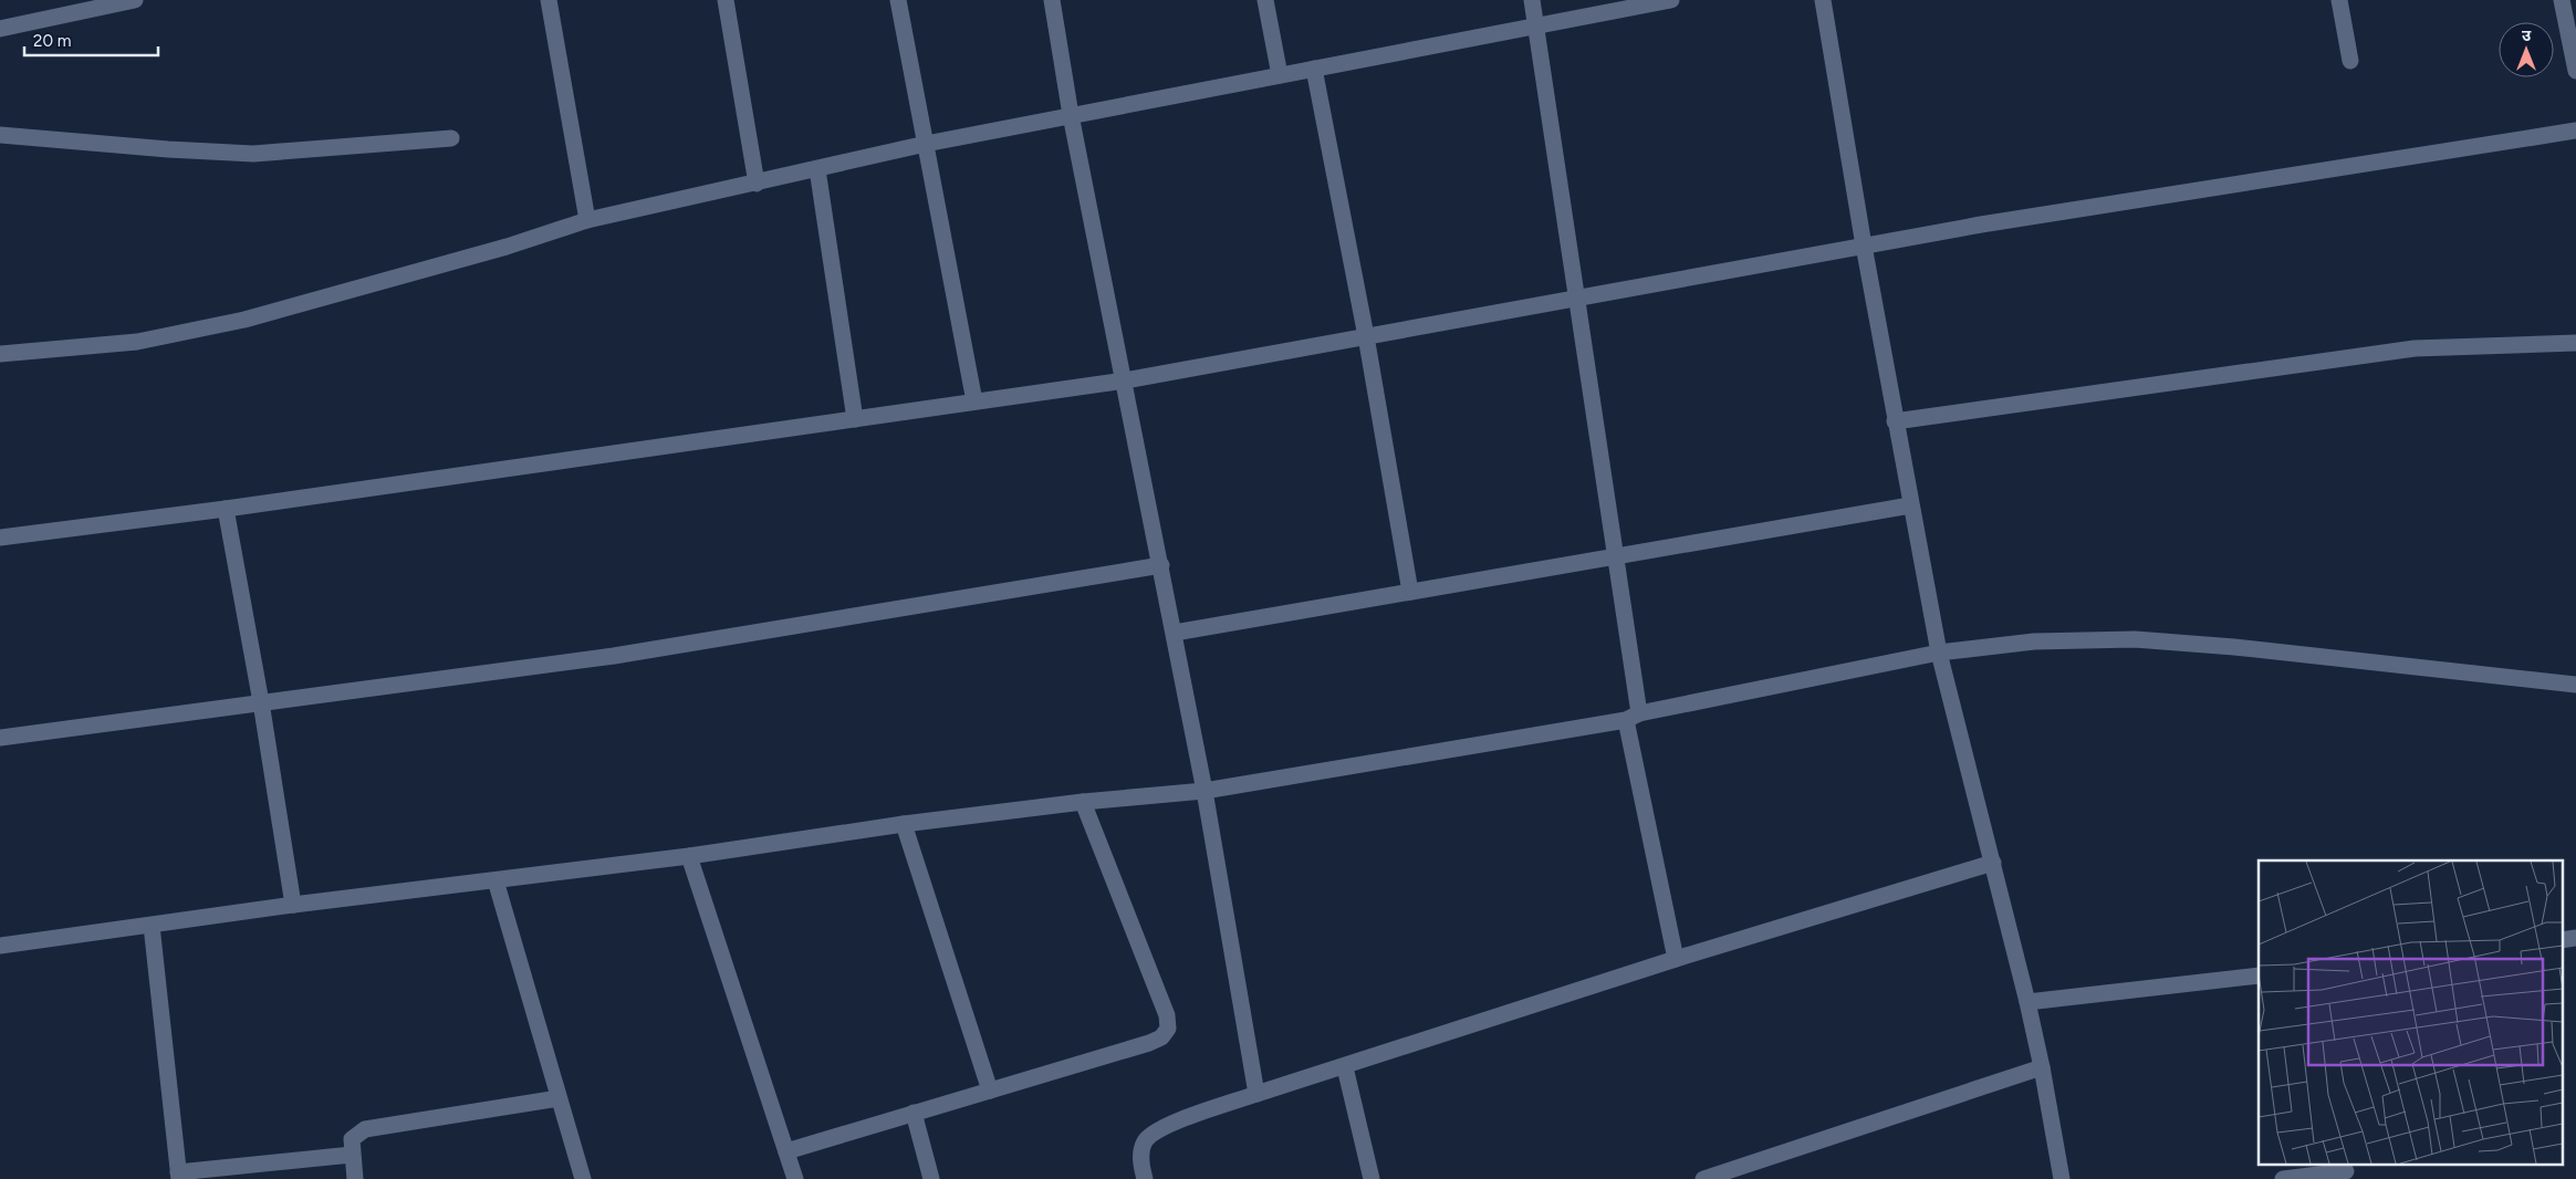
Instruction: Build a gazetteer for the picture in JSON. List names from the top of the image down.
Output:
{
  "scale_bar": "20 m",
  "north": "top"
}
